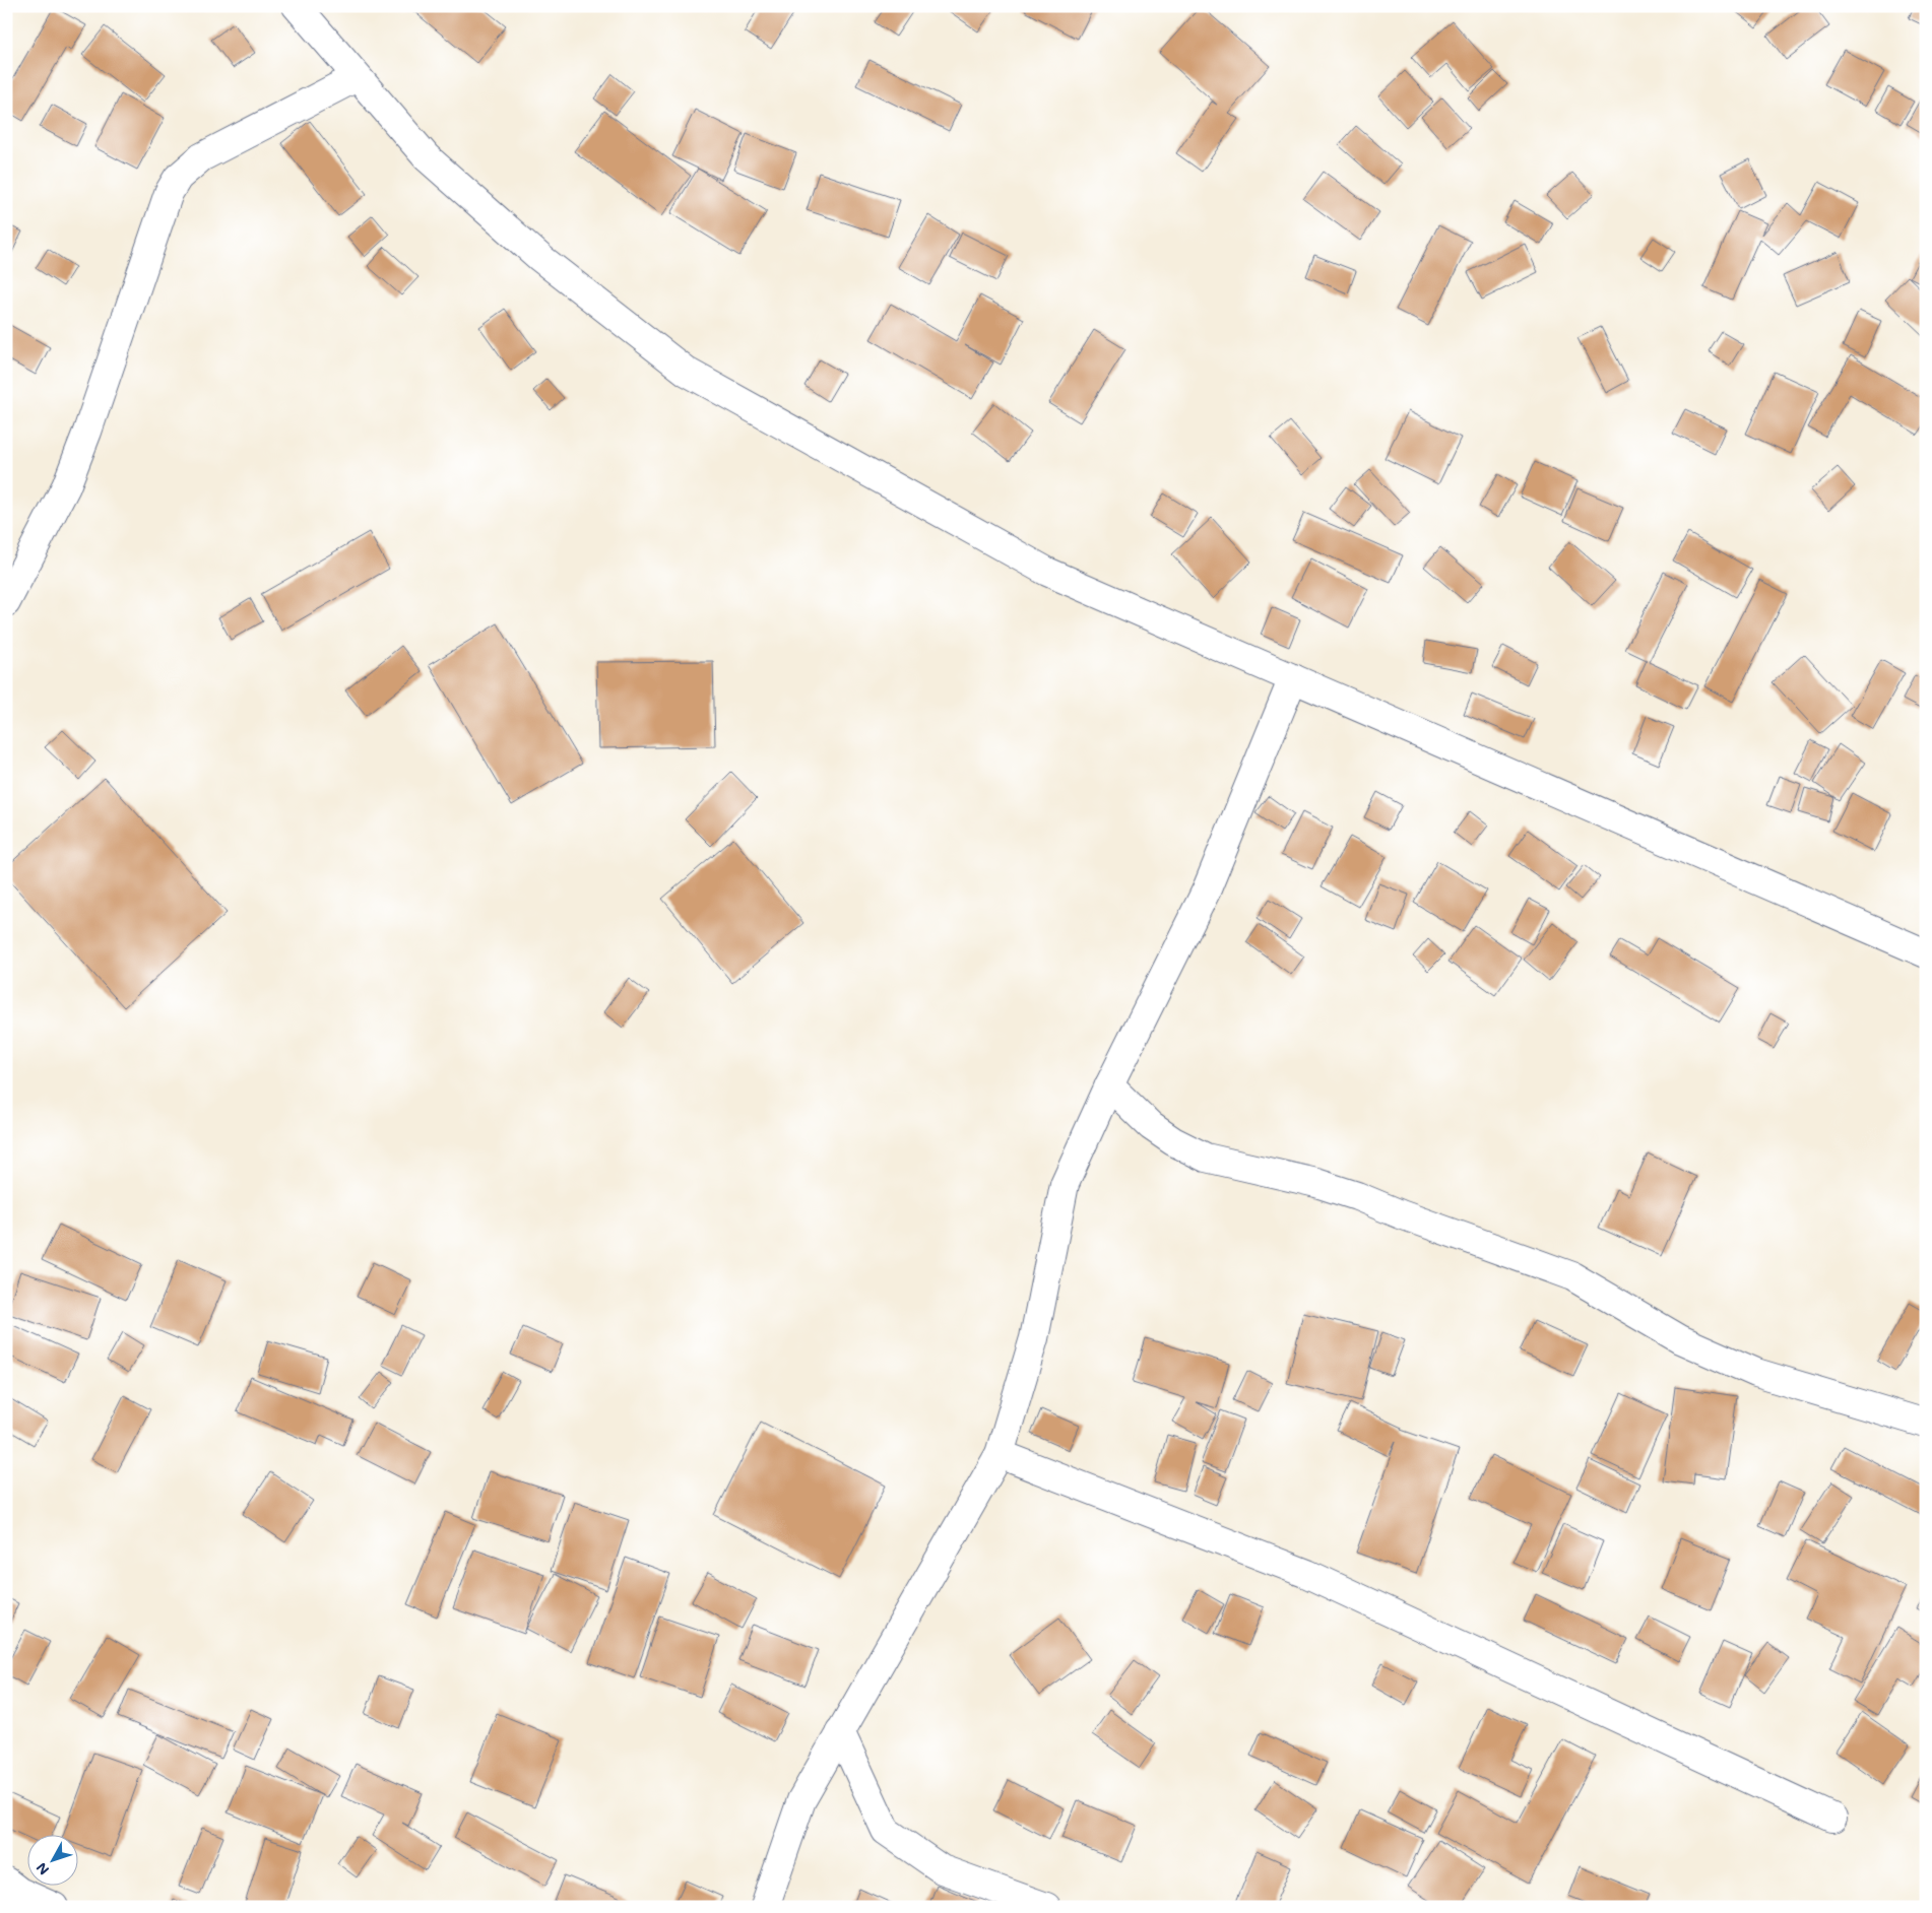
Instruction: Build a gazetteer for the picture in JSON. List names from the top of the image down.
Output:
{
  "north": "bottom left"
}
